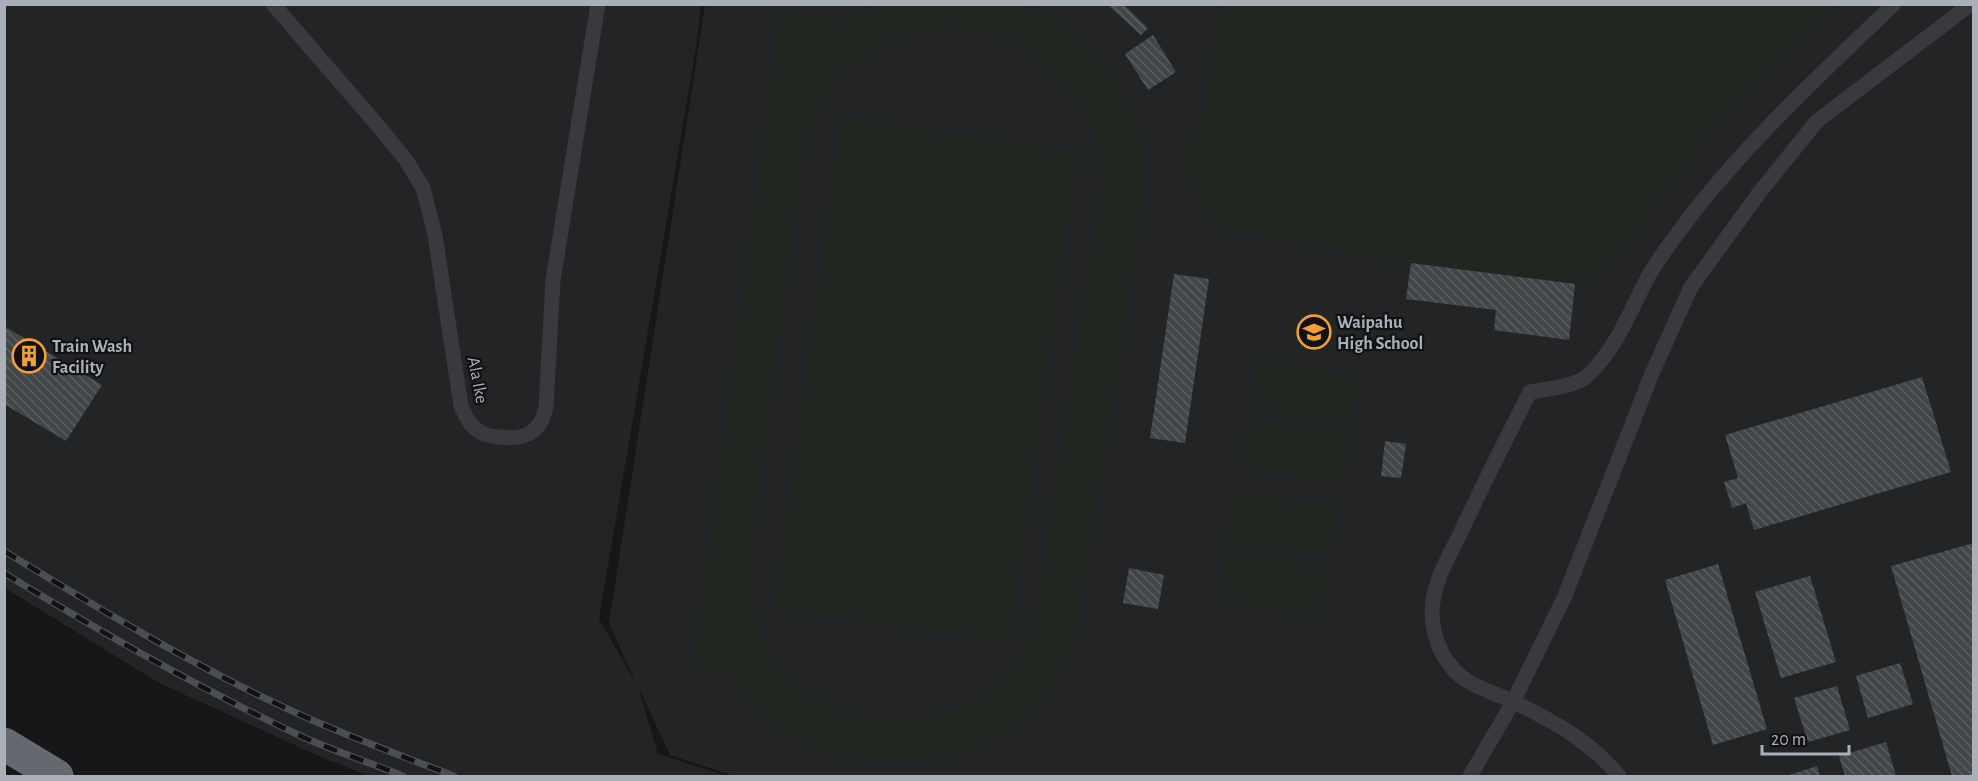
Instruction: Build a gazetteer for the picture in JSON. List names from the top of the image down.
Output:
{
  "streets": {
    "lane": ["Ala Ike"]
  },
  "places": {
    "school or university": ["Waipahu High School"],
    "building": ["Train Wash Facility"]
  },
  "scale_bar": "20 m"
}
